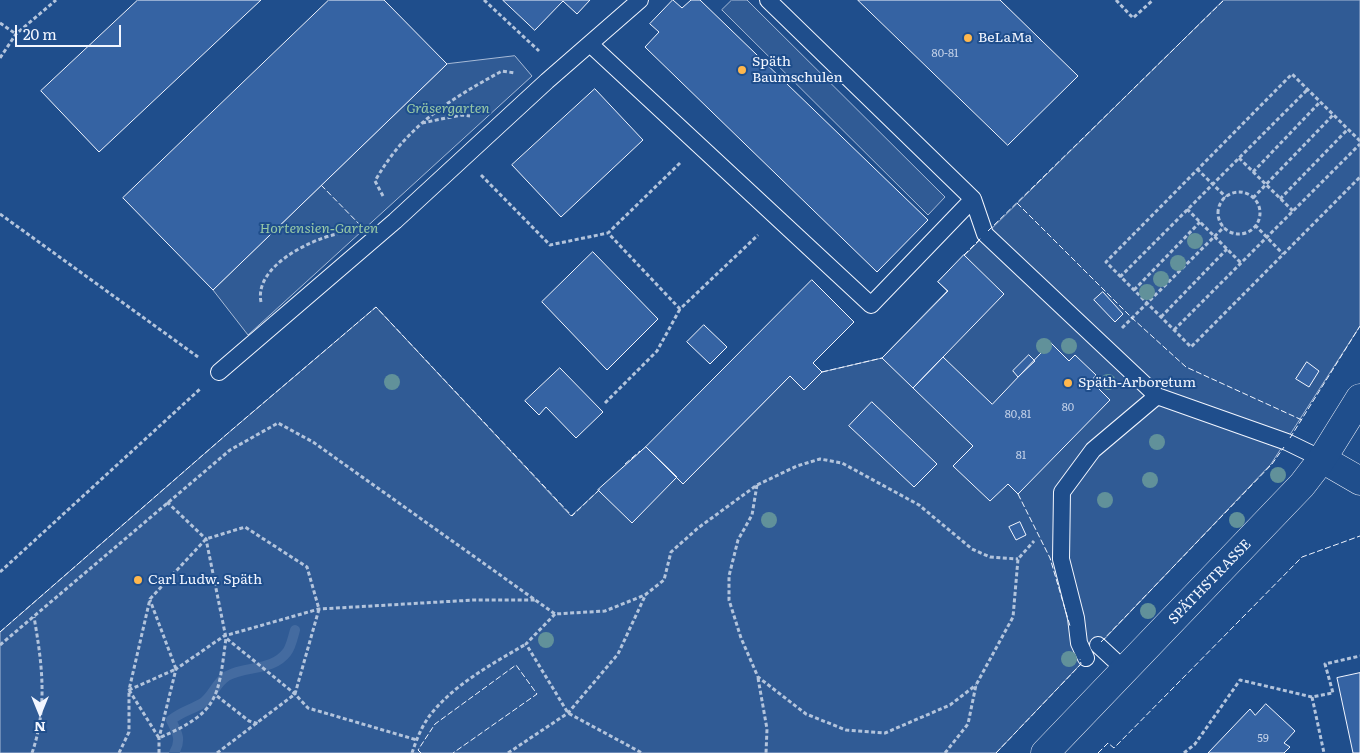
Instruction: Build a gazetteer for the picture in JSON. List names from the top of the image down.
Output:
{
  "streets": {
    "main road": ["SPÄTHSTRASSE"]
  },
  "parks": ["Gräsergarten", "Hortensien-Garten"],
  "places": [
    "BeLaMa",
    "Späth Baumschulen",
    "Späth-Arboretum",
    "Carl Ludw. Späth"
  ],
  "house_numbers": [
    "80-81",
    "80",
    "80,81",
    "81",
    "59"
  ],
  "scale_bar": "20 m",
  "north": "bottom"
}
